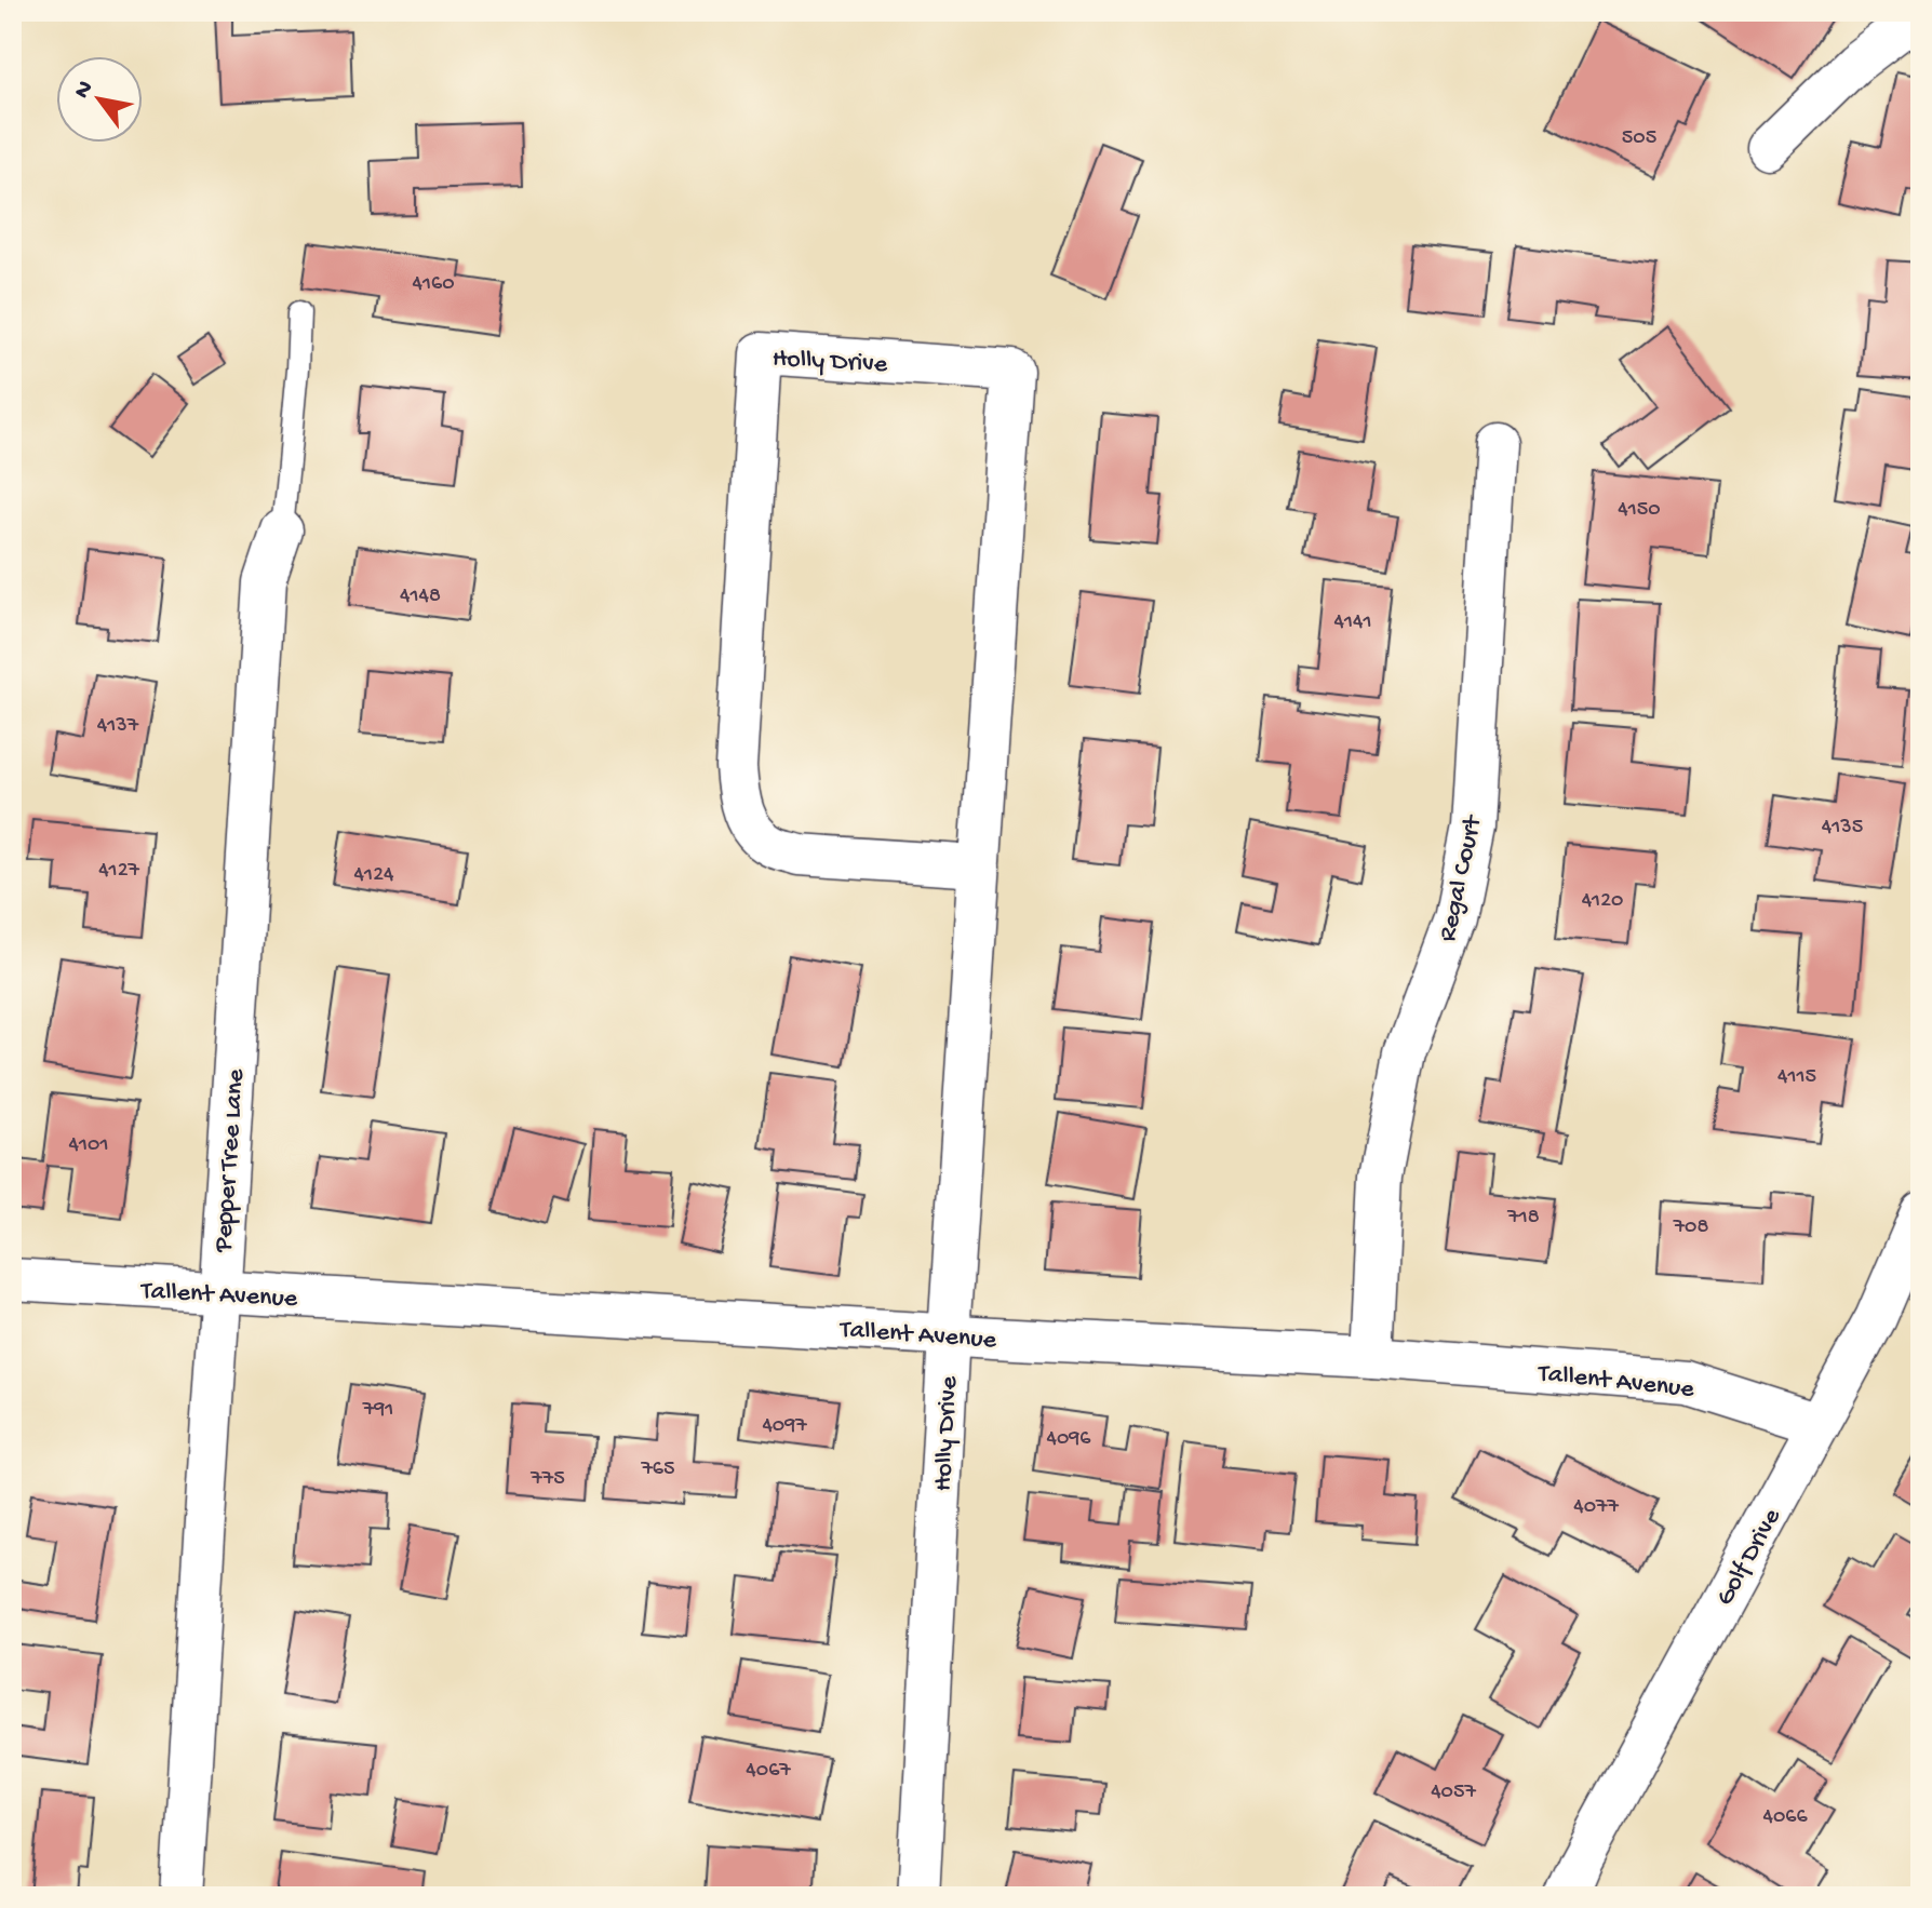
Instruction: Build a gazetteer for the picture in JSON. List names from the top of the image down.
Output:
{
  "streets": {
    "street": [
      "Holly Drive",
      "Regal Court",
      "Pepper Tree Lane",
      "Tallent Avenue",
      "Golf Drive"
    ]
  },
  "crossings": [
    ["Holly Drive", "Tallent Avenue"],
    ["Regal Court", "Tallent Avenue"],
    ["Pepper Tree Lane", "Tallent Avenue"],
    ["Tallent Avenue", "Golf Drive"]
  ],
  "house_numbers": [
    "505",
    "4160",
    "4150",
    "4148",
    "4141",
    "4137",
    "4135",
    "4127",
    "4124",
    "4120",
    "4115",
    "4101",
    "718",
    "708",
    "791",
    "4097",
    "4096",
    "765",
    "775",
    "4077",
    "4067",
    "4057",
    "4066"
  ],
  "north": "top left"
}
